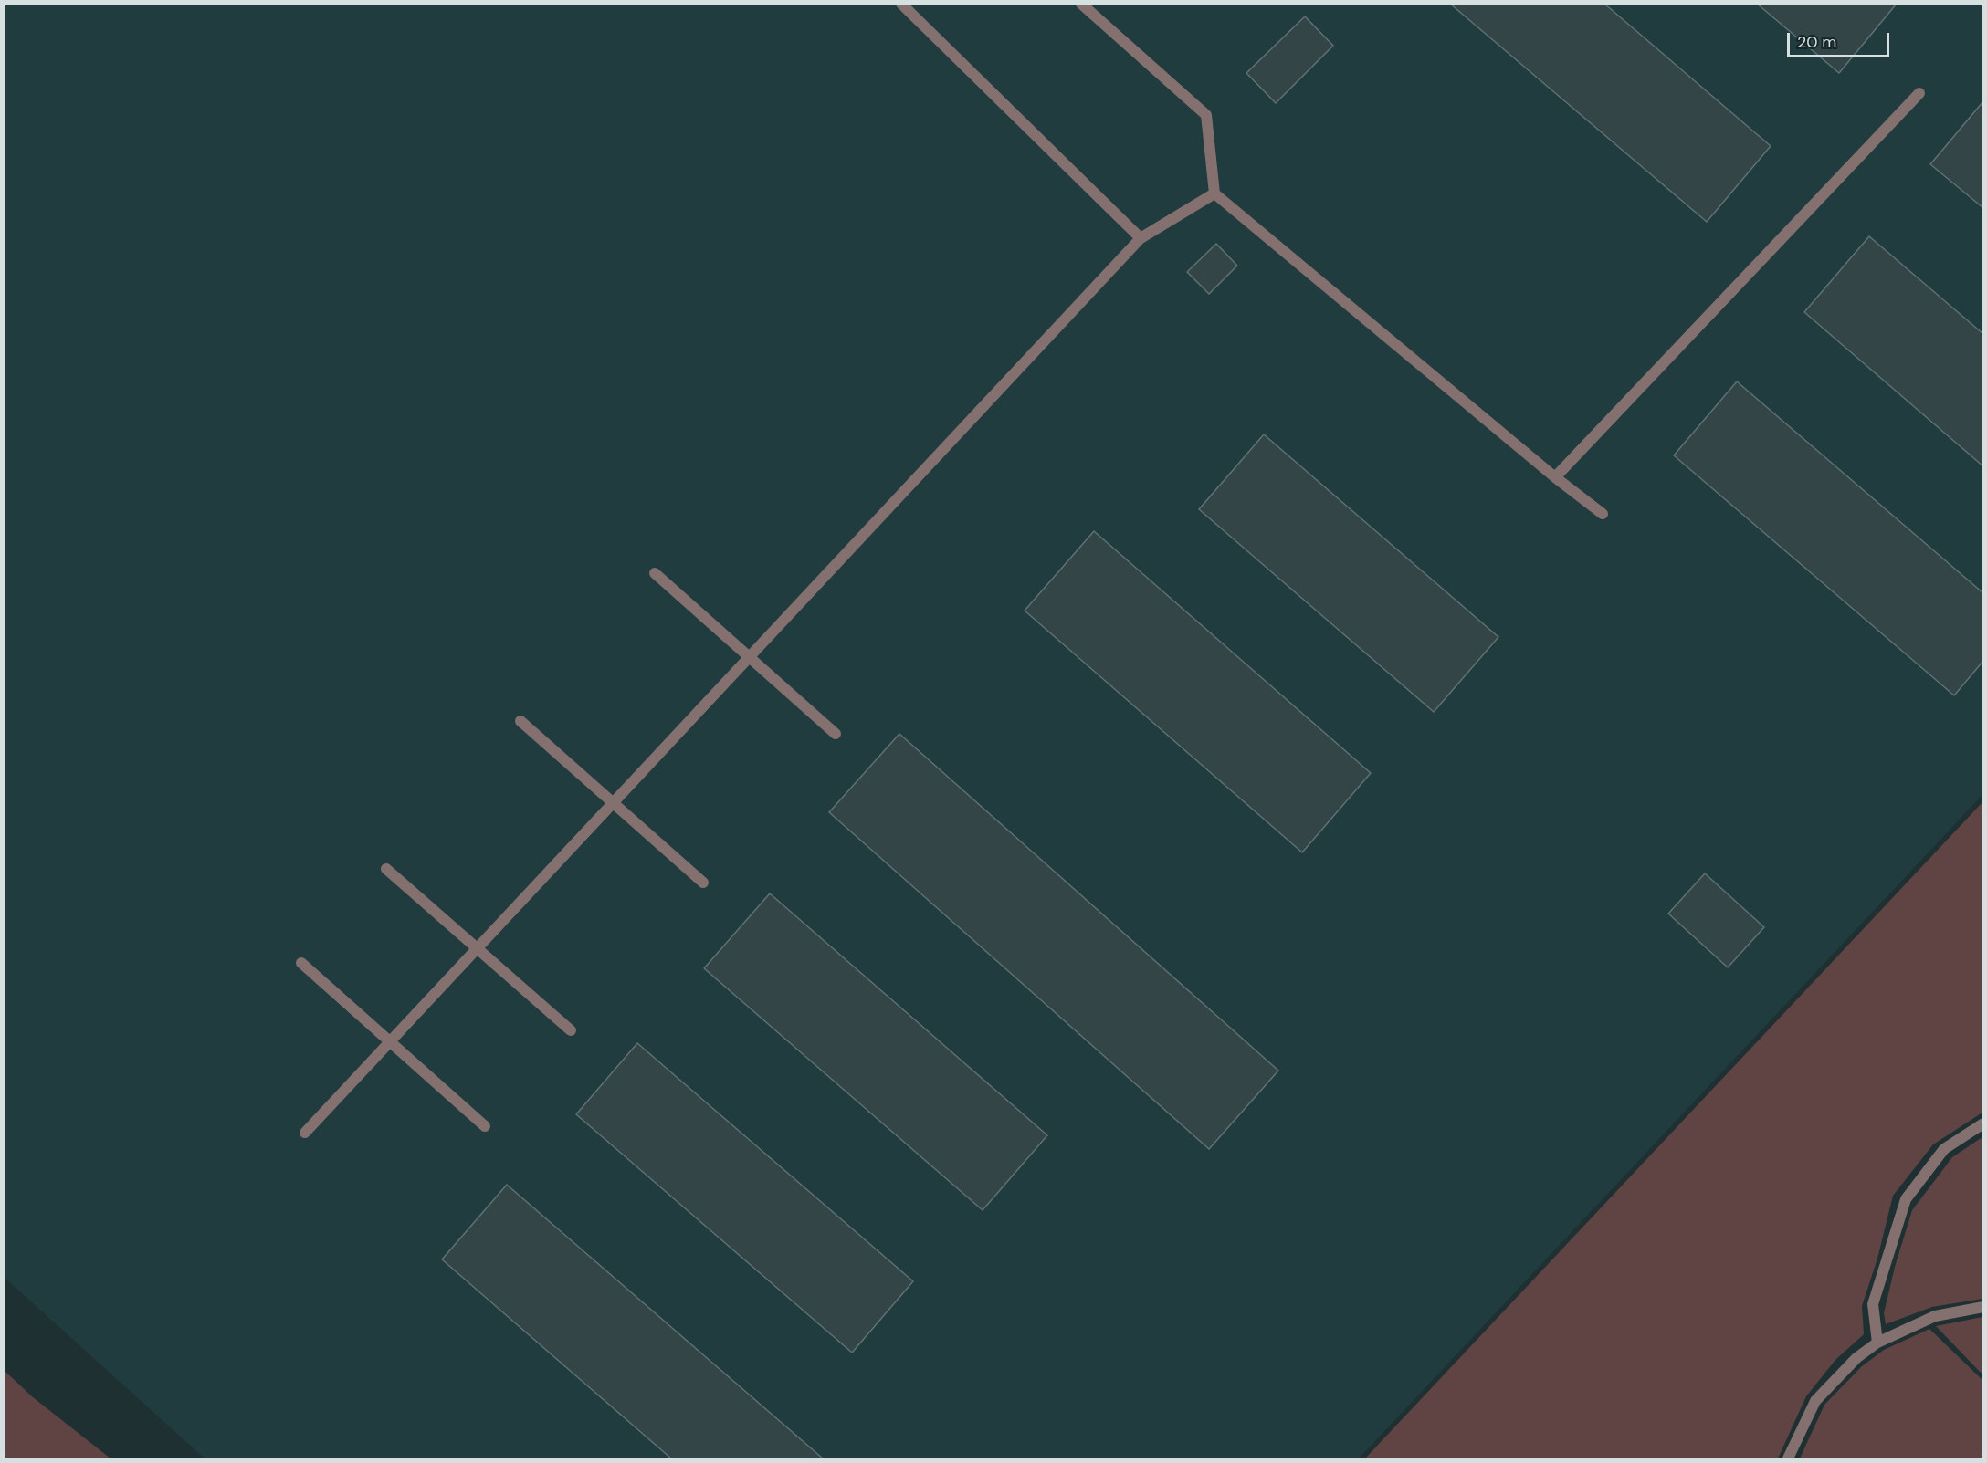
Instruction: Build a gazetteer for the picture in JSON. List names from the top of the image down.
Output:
{
  "scale_bar": "20 m"
}
